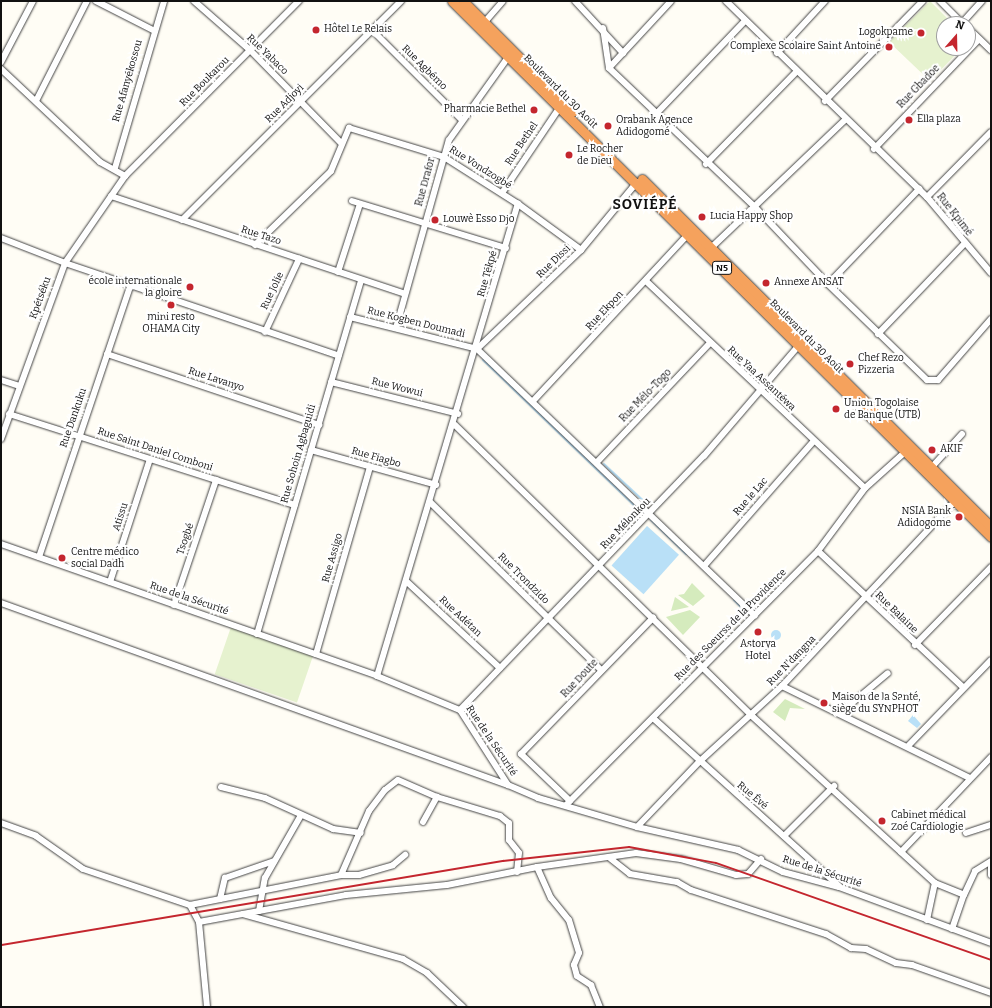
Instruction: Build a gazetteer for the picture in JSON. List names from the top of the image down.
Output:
{
  "streets": {
    "highway": ["Boulevard du 30 Août", "N5"],
    "street": [
      "Rue Yabaco",
      "Rue Agbémo",
      "Rue Afanyékossou",
      "Rue Boukarou",
      "Rue Gbadoe",
      "Rue Adjoyi",
      "Rue Bethel",
      "Rue Vondzogbé",
      "Rue Drafor",
      "Rue Kpimé",
      "Rue Tazo",
      "Rue Dissi",
      "Rue Tékpé",
      "Rue Jolie",
      "Kpétséku",
      "Rue Ekpon",
      "Rue Kogben Doumadi",
      "Rue Yaa Assantéwa",
      "Rue Lavanyo",
      "Rue Wowui",
      "Rue Mélo-Togo",
      "Rue Dankuku",
      "Rue Saint Daniel Comboni",
      "Rue Sohoin Agbaguidi",
      "Rue Fiagbo",
      "Rue le Lac",
      "Atissu",
      "Rue Mélonkou",
      "Tsogbé",
      "Rue Assigo",
      "Rue Trondzido",
      "Rue de la Sécurité",
      "Rue Balaine",
      "Rue Adétan",
      "Rue des Soeurss de la Providence",
      "Rue N'dangna",
      "Rue Doute",
      "Rue Évé"
    ]
  },
  "crossings": [
    ["Rue Yabaco", "Rue Boukarou"],
    ["Rue Yabaco", "Rue Adjoyi"],
    ["Rue Yabaco", "Rue Vondzogbé"],
    ["Rue Agbémo", "Rue Adjoyi"],
    ["Rue Agbémo", "Rue Drafor"],
    ["Rue Boukarou", "Kpétséku"],
    ["Rue Gbadoe", "Rue Kpimé"],
    ["Boulevard du 30 Août", "Rue Bethel"],
    ["Boulevard du 30 Août", "Rue Drafor"],
    ["Boulevard du 30 Août", "Rue Dissi"],
    ["Boulevard du 30 Août", "Rue Ekpon"],
    ["Boulevard du 30 Août", "Rue Mélonkou"],
    ["Boulevard du 30 Août", "Rue des Soeurss de la Providence"],
    ["Boulevard du 30 Août", "Rue N'dangna"],
    ["Rue Adjoyi", "Rue Tazo"],
    ["Rue Bethel", "Rue Vondzogbé"],
    ["Rue Vondzogbé", "Rue Drafor"],
    ["Rue Vondzogbé", "Rue Dissi"],
    ["Rue Vondzogbé", "Rue Tékpé"],
    ["Rue Drafor", "Rue Tazo"],
    ["Rue Drafor", "Rue Kogben Doumadi"],
    ["Rue Tazo", "Rue Jolie"],
    ["Rue Tazo", "Kpétséku"],
    ["Rue Tazo", "Rue Sohoin Agbaguidi"],
    ["Rue Dissi", "Rue Tékpé"],
    ["Rue Dissi", "Rue Kogben Doumadi"],
    ["Rue Tékpé", "Rue Kogben Doumadi"],
    ["Rue Tékpé", "Rue Wowui"],
    ["Rue Tékpé", "Rue Fiagbo"],
    ["Rue Tékpé", "Rue Trondzido"],
    ["Rue Tékpé", "Rue de la Sécurité"],
    ["Rue Tékpé", "Rue Adétan"],
    ["Kpétséku", "Rue Saint Daniel Comboni"],
    ["Rue Ekpon", "Rue Yaa Assantéwa"],
    ["Rue Kogben Doumadi", "Rue Sohoin Agbaguidi"],
    ["Rue Yaa Assantéwa", "Rue Mélo-Togo"],
    ["Rue Yaa Assantéwa", "Rue le Lac"],
    ["Rue Yaa Assantéwa", "Rue Mélonkou"],
    ["Rue Yaa Assantéwa", "Rue des Soeurss de la Providence"],
    ["Rue Lavanyo", "Rue Dankuku"],
    ["Rue Lavanyo", "Rue Sohoin Agbaguidi"],
    ["Rue Wowui", "Rue Sohoin Agbaguidi"],
    ["Rue Dankuku", "Rue Saint Daniel Comboni"],
    ["Rue Dankuku", "Rue de la Sécurité"],
    ["Rue Saint Daniel Comboni", "Rue Sohoin Agbaguidi"],
    ["Rue Saint Daniel Comboni", "Atissu"],
    ["Rue Saint Daniel Comboni", "Tsogbé"],
    ["Rue Sohoin Agbaguidi", "Rue Fiagbo"],
    ["Rue Sohoin Agbaguidi", "Rue de la Sécurité"],
    ["Rue Fiagbo", "Rue Assigo"],
    ["Atissu", "Rue de la Sécurité"],
    ["Rue Mélonkou", "Rue Trondzido"],
    ["Rue Mélonkou", "Rue de la Sécurité"],
    ["Rue Mélonkou", "Rue Adétan"],
    ["Tsogbé", "Rue de la Sécurité"],
    ["Rue Assigo", "Rue de la Sécurité"],
    ["Rue Trondzido", "Rue Doute"],
    ["Rue de la Sécurité", "Rue des Soeurss de la Providence"],
    ["Rue de la Sécurité", "Rue N'dangna"],
    ["Rue de la Sécurité", "Rue Doute"],
    ["Rue de la Sécurité", "Rue Évé"],
    ["Rue Balaine", "Rue des Soeurss de la Providence"],
    ["Rue Balaine", "Rue N'dangna"],
    ["Rue des Soeurss de la Providence", "Rue Doute"],
    ["Rue des Soeurss de la Providence", "Rue Évé"],
    ["Rue N'dangna", "Rue Évé"]
  ],
  "districts": ["SOVIÉPÉ"],
  "places": [
    "Hôtel Le Relais",
    "Logokpame",
    "Complexe Scolaire Saint Antoine",
    "Pharmacie Bethel",
    "Ella plaza",
    "Orabank Agence Adidogomé",
    "Le Rocher de Dieu",
    "Lucia Happy Shop",
    "Louwè Esso Djo",
    "Annexe ANSAT",
    "école internationale la gloire",
    "mini resto OHAMA City",
    "Chef Rezo Pizzeria",
    "Union Togolaise de Banque (UTB)",
    "AKIF",
    "NSIA Bank Adidogome",
    "Centre médico social Dadh",
    "Astorya Hotel",
    "Maison de la Santé, siège du SYNPHOT",
    "Cabinet médical Zoé Cardiologie"
  ],
  "north": "top"
}
